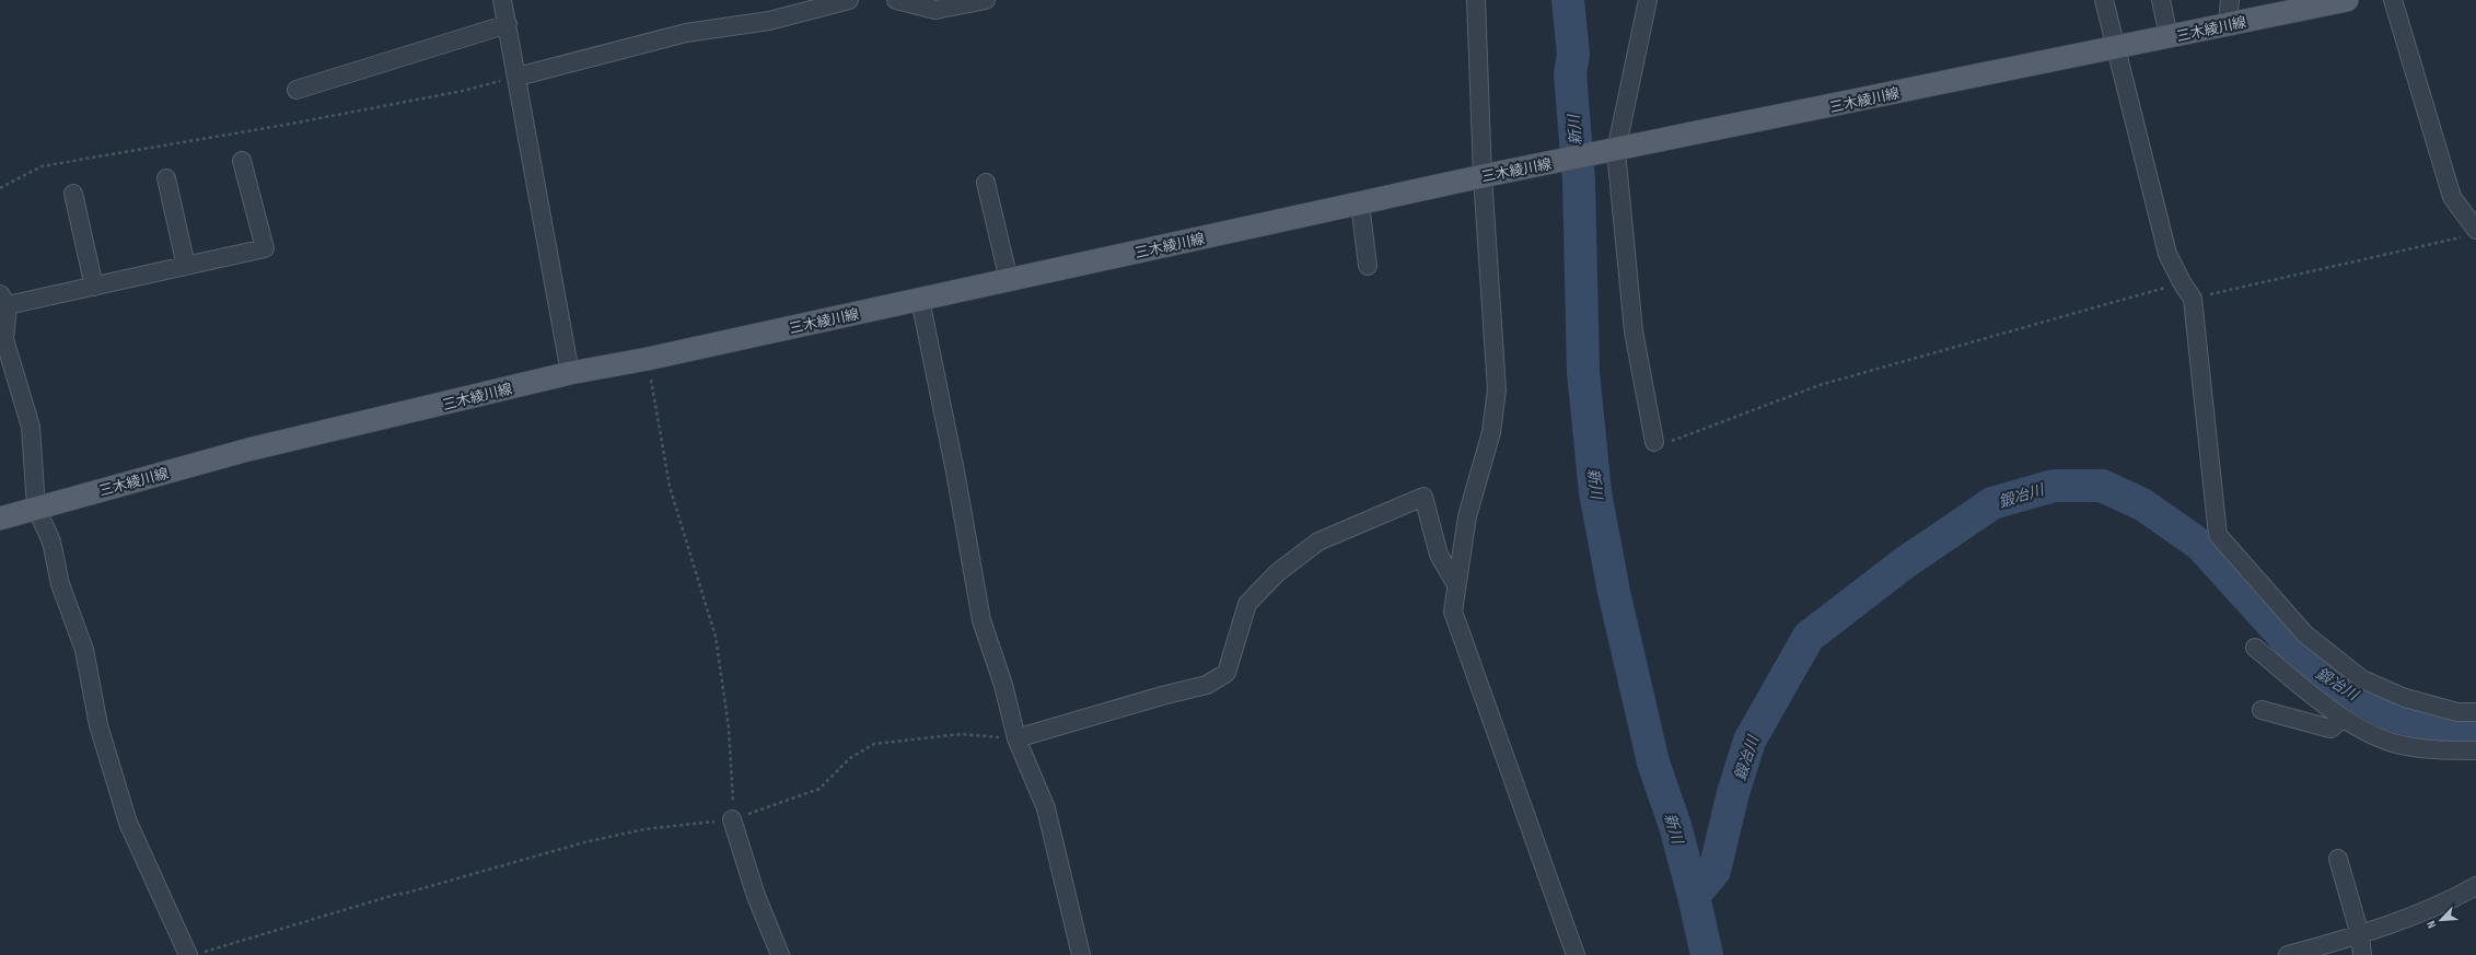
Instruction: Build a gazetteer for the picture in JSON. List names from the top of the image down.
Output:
{
  "streets": {
    "main road": ["三木綾川線"]
  },
  "water": ["新川", "鍛冶川"],
  "north": "bottom left"
}
